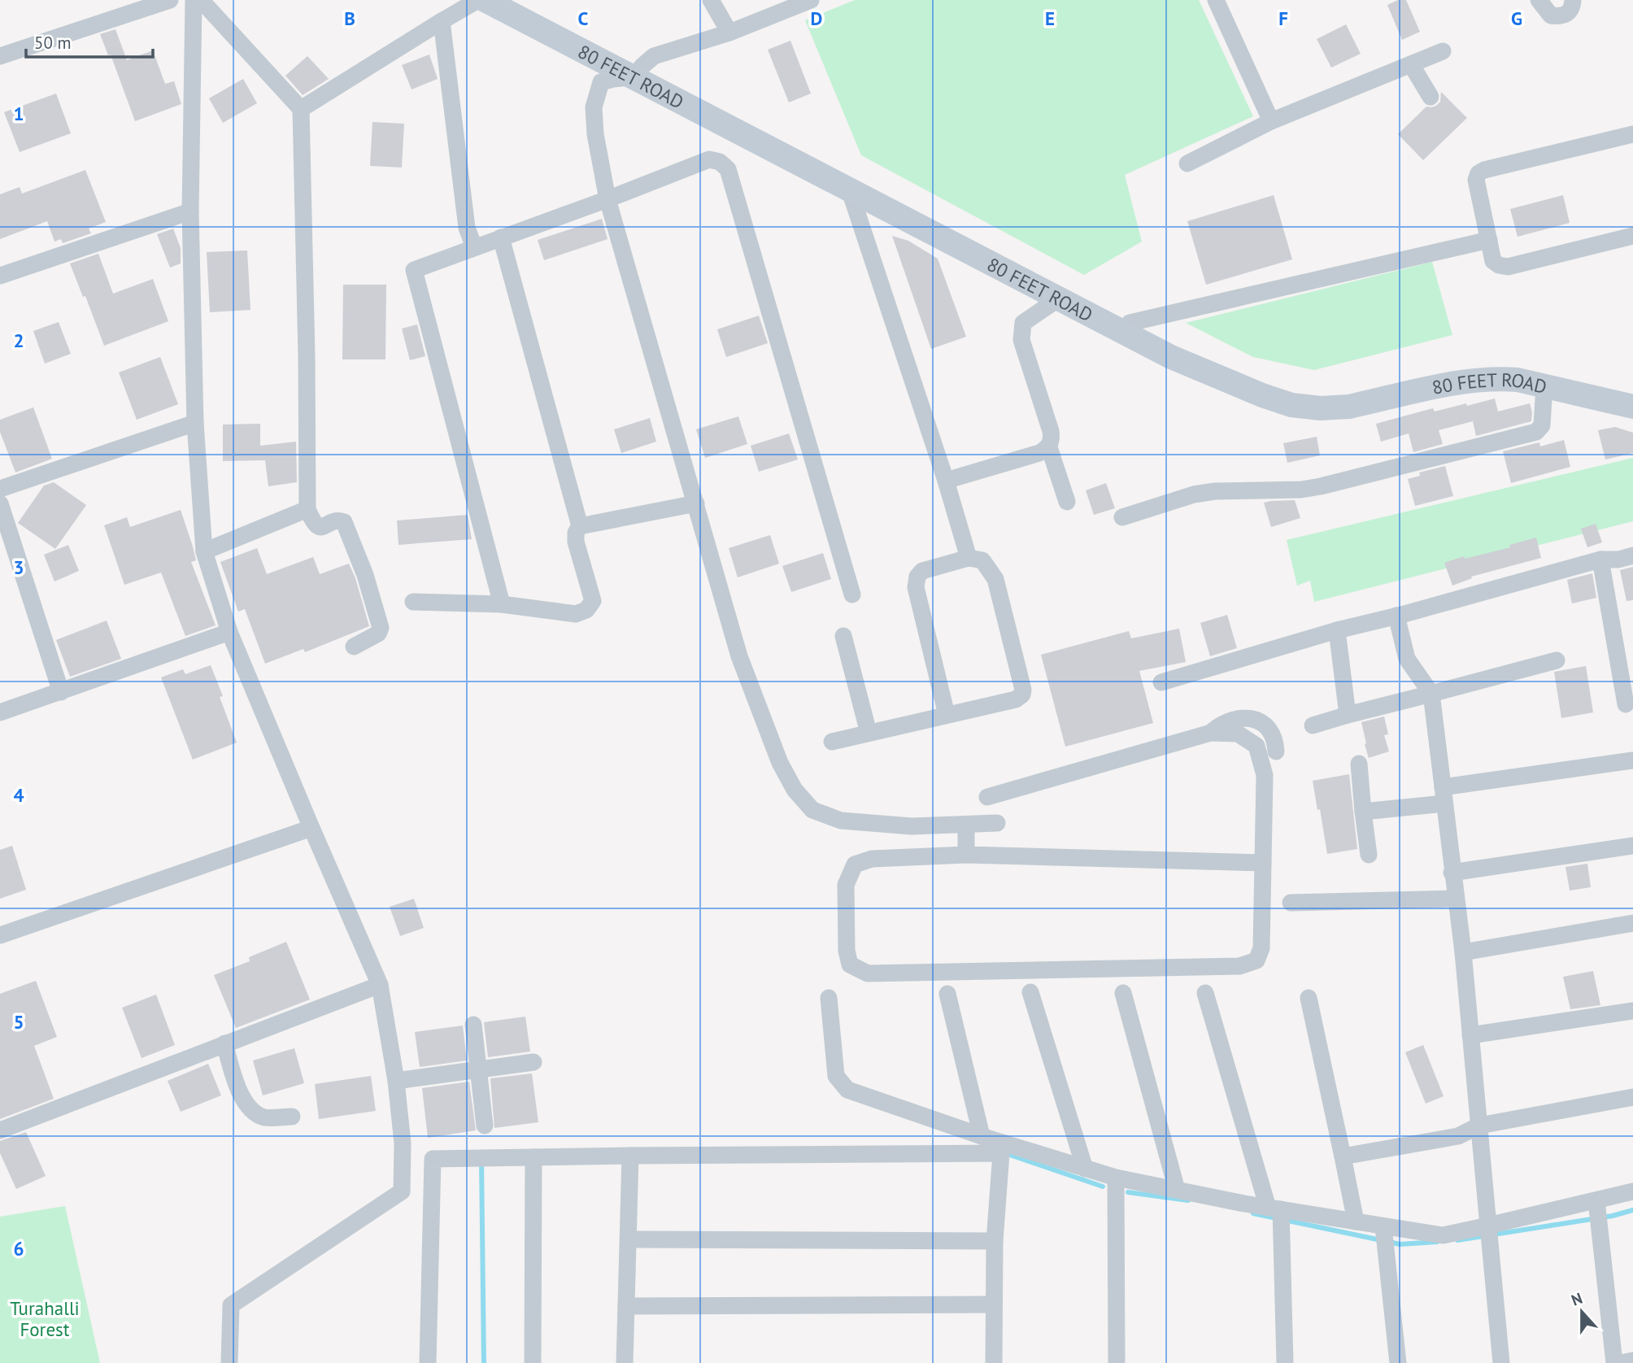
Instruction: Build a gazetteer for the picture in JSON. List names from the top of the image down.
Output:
{
  "streets": {
    "main road": ["80 FEET ROAD"]
  },
  "parks": ["Turahalli Forest"],
  "scale_bar": "50 m",
  "north": "top",
  "grid": {
    "columns": [
      "B",
      "C",
      "D",
      "E",
      "F",
      "G"
    ],
    "rows": [
      "1",
      "2",
      "3",
      "4",
      "5",
      "6"
    ]
  }
}
